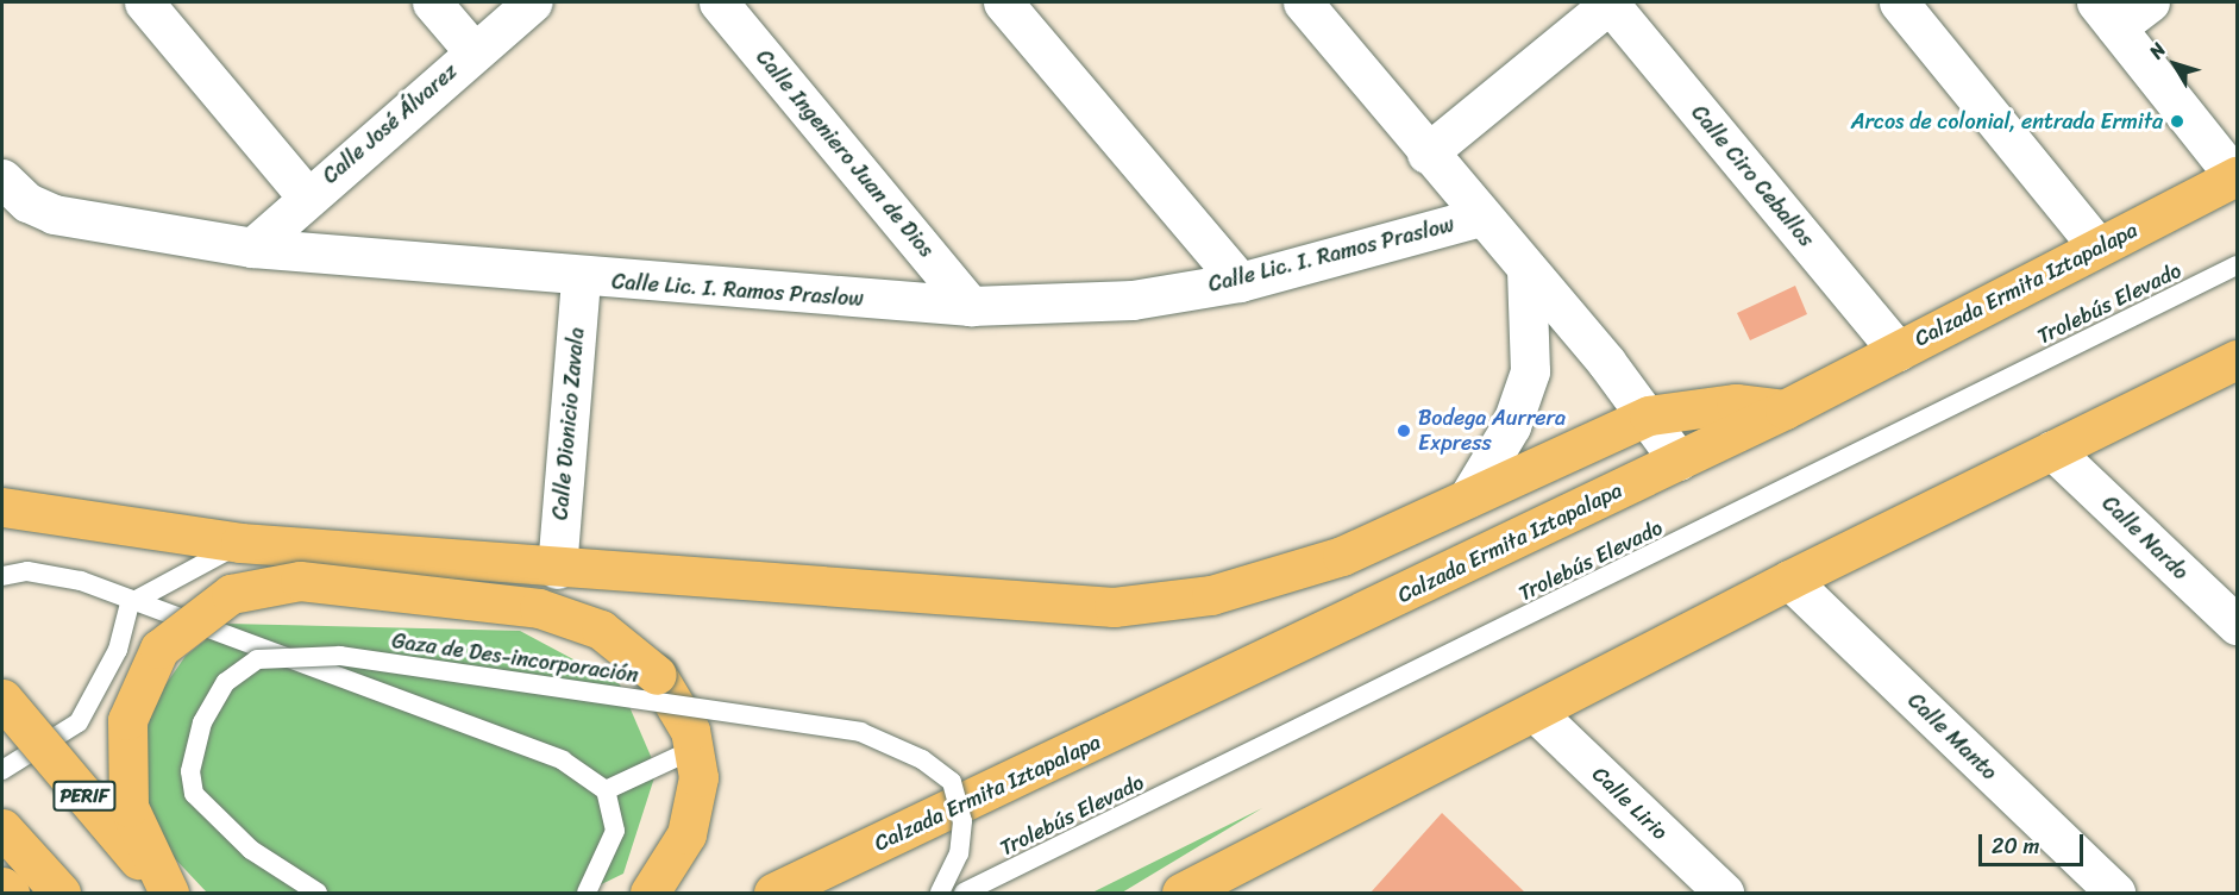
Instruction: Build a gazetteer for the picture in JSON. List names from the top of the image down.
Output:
{
  "streets": {
    "main road": ["Calzada Ermita Iztapalapa", "PERIF"],
    "street": [
      "Calle José Álvarez",
      "Calle Ingeniero Juan de Dios",
      "Calle Ciro Ceballos",
      "Calle Lic. I. Ramos Praslow",
      "Calle Dionicio Zavala",
      "Calle Nardo",
      "Calle Manto",
      "Calle Lirio"
    ],
    "lane": ["Trolebús Elevado", "Gaza de Des-incorporación"]
  },
  "crossings": [
    ["Calle José Álvarez", "Calle Lic. I. Ramos Praslow"],
    ["Calle Ingeniero Juan de Dios", "Calle Lic. I. Ramos Praslow"],
    ["Calle Ciro Ceballos", "Calzada Ermita Iztapalapa"],
    ["Calle Lic. I. Ramos Praslow", "Calle Dionicio Zavala"]
  ],
  "places": ["Arcos de colonial, entrada Ermita", "Bodega Aurrera Express"],
  "scale_bar": "20 m",
  "north": "top left"
}
